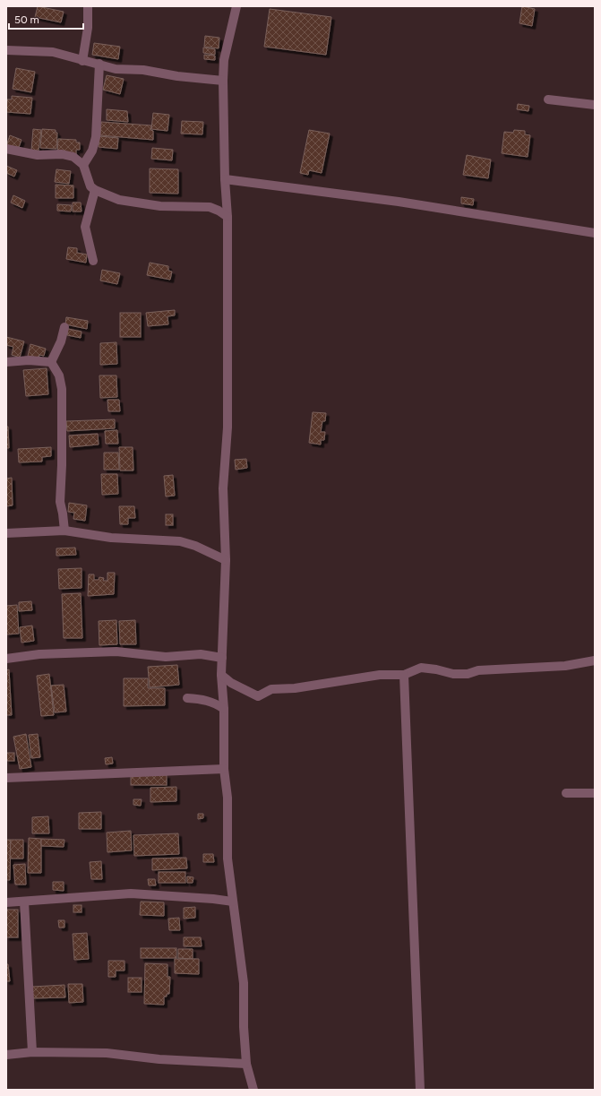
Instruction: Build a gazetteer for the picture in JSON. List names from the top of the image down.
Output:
{
  "scale_bar": "50 m"
}
